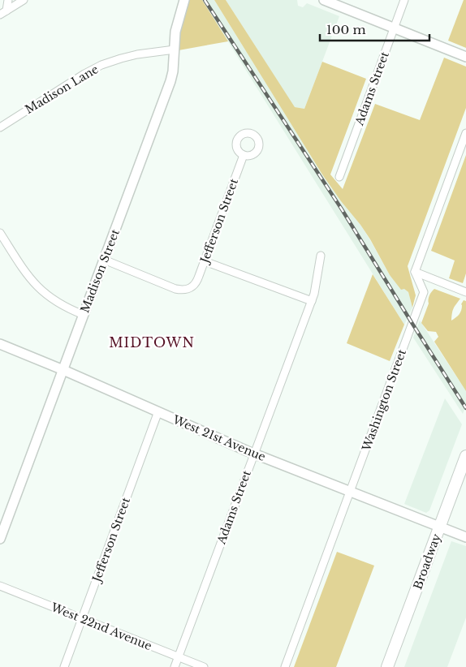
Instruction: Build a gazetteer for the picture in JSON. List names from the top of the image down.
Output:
{
  "streets": {
    "main road": ["Broadway"],
    "street": [
      "Adams Street",
      "Madison Lane",
      "Jefferson Street",
      "Madison Street",
      "Washington Street",
      "West 21st Avenue",
      "West 22nd Avenue"
    ]
  },
  "crossings": [
    ["Adams Street", "West 21st Avenue"],
    ["Adams Street", "West 22nd Avenue"],
    ["Madison Lane", "Madison Street"],
    ["Jefferson Street", "Madison Street"],
    ["Jefferson Street", "West 21st Avenue"],
    ["Jefferson Street", "West 22nd Avenue"],
    ["Madison Street", "West 21st Avenue"],
    ["Washington Street", "West 21st Avenue"],
    ["West 21st Avenue", "Broadway"]
  ],
  "districts": ["MIDTOWN"],
  "scale_bar": "100 m"
}
